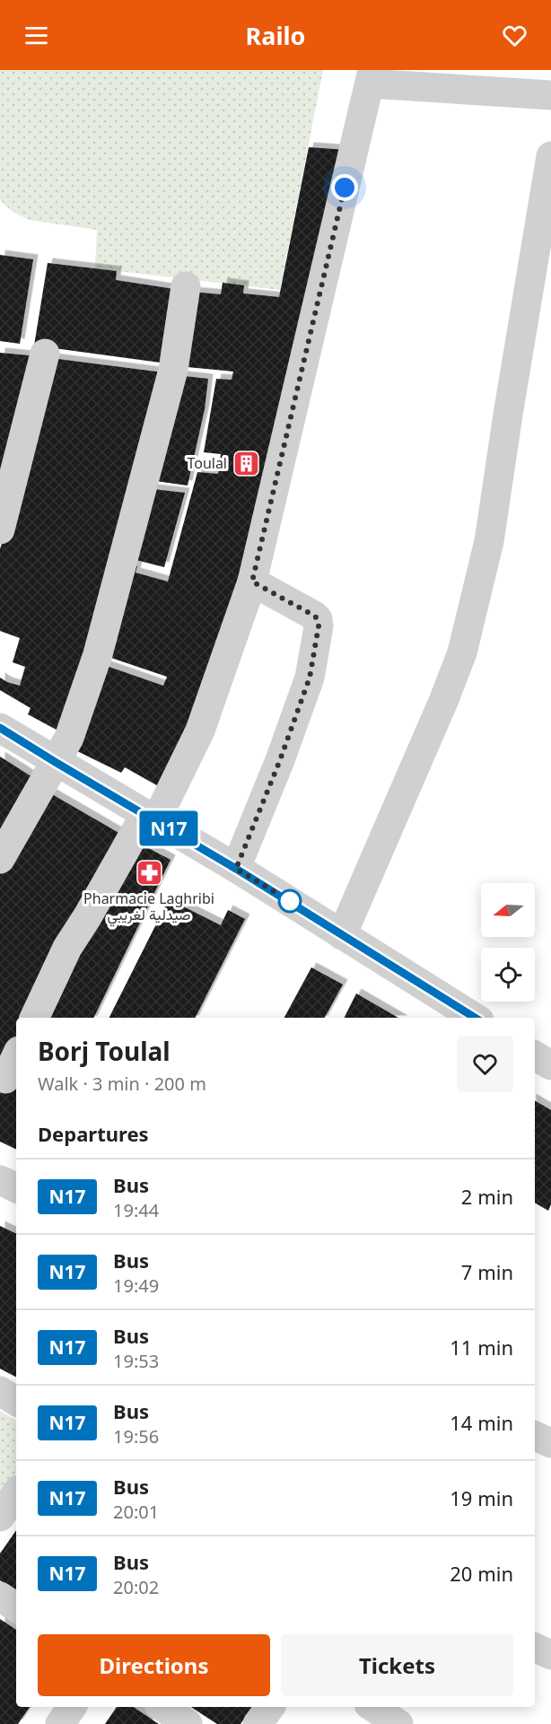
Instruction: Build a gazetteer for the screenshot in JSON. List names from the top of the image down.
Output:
{
  "places": {
    "building": ["Toulal"],
    "pharmacy": ["Pharmacie Laghribi صيدلية لغريبي"]
  },
  "lines": ["bus line N17"],
  "north": "left",
  "page": {
    "header": "Railo",
    "on_map": "N17",
    "heading": [
      ["Borj Toulal", "Walk · 3 min · 200 m"],
      "Departures"
    ],
    "list": [
      {
        "mark": "N17",
        "name": "Bus",
        "note": "19:44",
        "value": "2 min"
      },
      {
        "mark": "N17",
        "name": "Bus",
        "note": "19:49",
        "value": "7 min"
      },
      {
        "mark": "N17",
        "name": "Bus",
        "note": "19:53",
        "value": "11 min"
      },
      {
        "mark": "N17",
        "name": "Bus",
        "note": "19:56",
        "value": "14 min"
      },
      {
        "mark": "N17",
        "name": "Bus",
        "note": "20:01",
        "value": "19 min"
      },
      {
        "mark": "N17",
        "name": "Bus",
        "note": "20:02",
        "value": "20 min"
      }
    ],
    "buttons": ["Directions", "Tickets"]
  }
}
